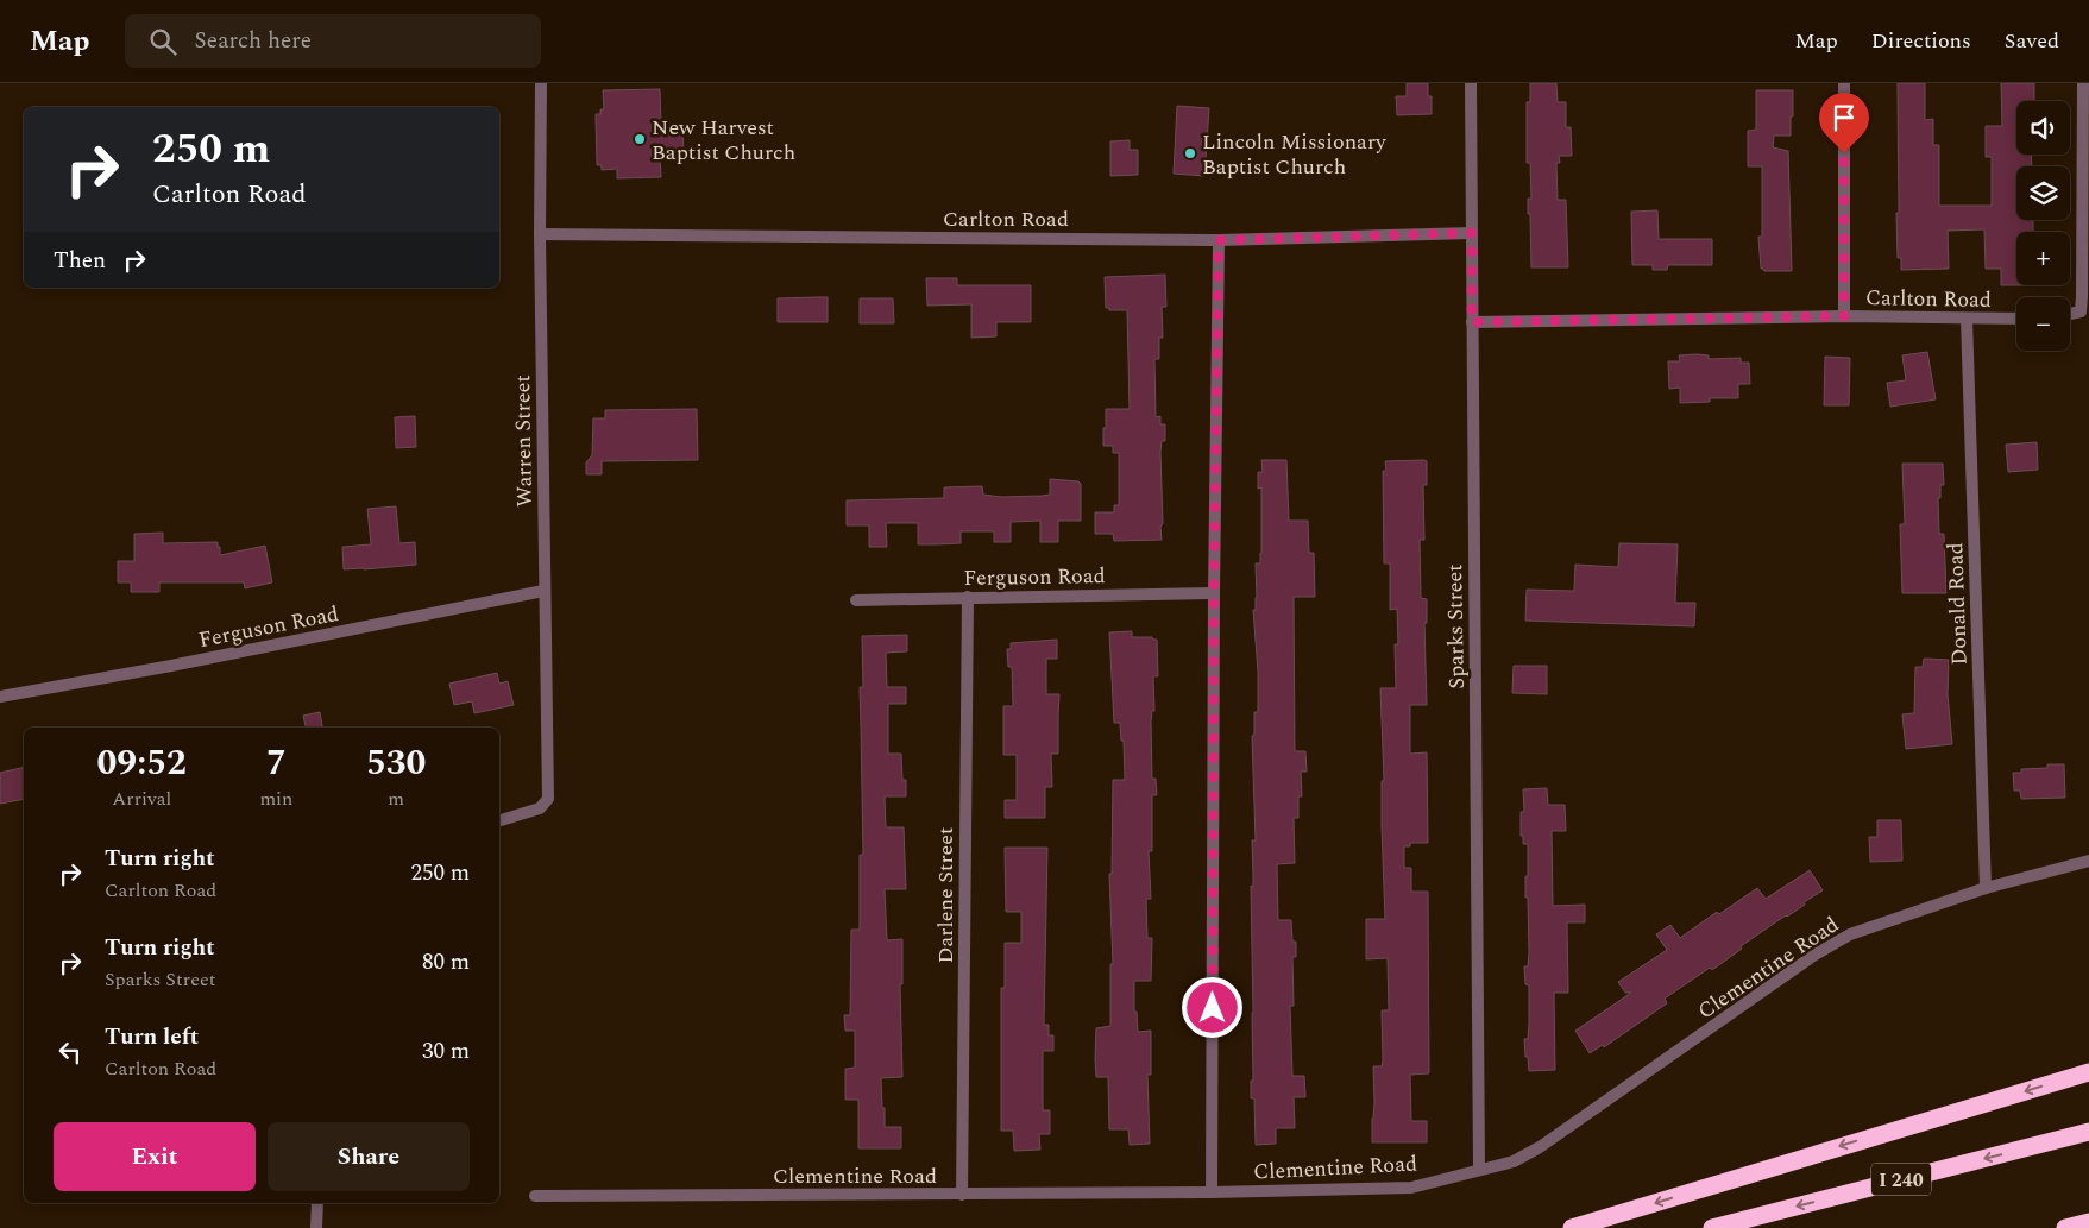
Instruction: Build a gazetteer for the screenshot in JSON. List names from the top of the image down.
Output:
{
  "streets": {
    "highway": ["I 240"],
    "street": [
      "Carlton Road",
      "Warren Street",
      "Ferguson Road",
      "Donald Road",
      "Sparks Street",
      "Darlene Street",
      "Clementine Road"
    ]
  },
  "crossings": [
    ["Carlton Road", "Warren Street"],
    ["Carlton Road", "Donald Road"],
    ["Carlton Road", "Sparks Street"],
    ["Warren Street", "Ferguson Road"],
    ["Ferguson Road", "Darlene Street"],
    ["Donald Road", "Clementine Road"],
    ["Sparks Street", "Clementine Road"],
    ["Darlene Street", "Clementine Road"]
  ],
  "places": ["New Harvest Baptist Church", "Lincoln Missionary Baptist Church"],
  "page": {
    "header": "Map",
    "search": "Search here",
    "nav": ["Map", "Directions", "Saved"],
    "map_buttons": ["+", "−"],
    "turn": ["250 m", "Carlton Road"],
    "then": "Then",
    "eta": [
      "09:52",
      "Arrival",
      "7",
      "min",
      "530",
      "m"
    ],
    "list": [
      {
        "name": "Turn right",
        "note": "Carlton Road",
        "value": "250 m"
      },
      {
        "name": "Turn right",
        "note": "Sparks Street",
        "value": "80 m"
      },
      {
        "name": "Turn left",
        "note": "Carlton Road",
        "value": "30 m"
      }
    ],
    "buttons": ["Exit", "Share"]
  }
}
